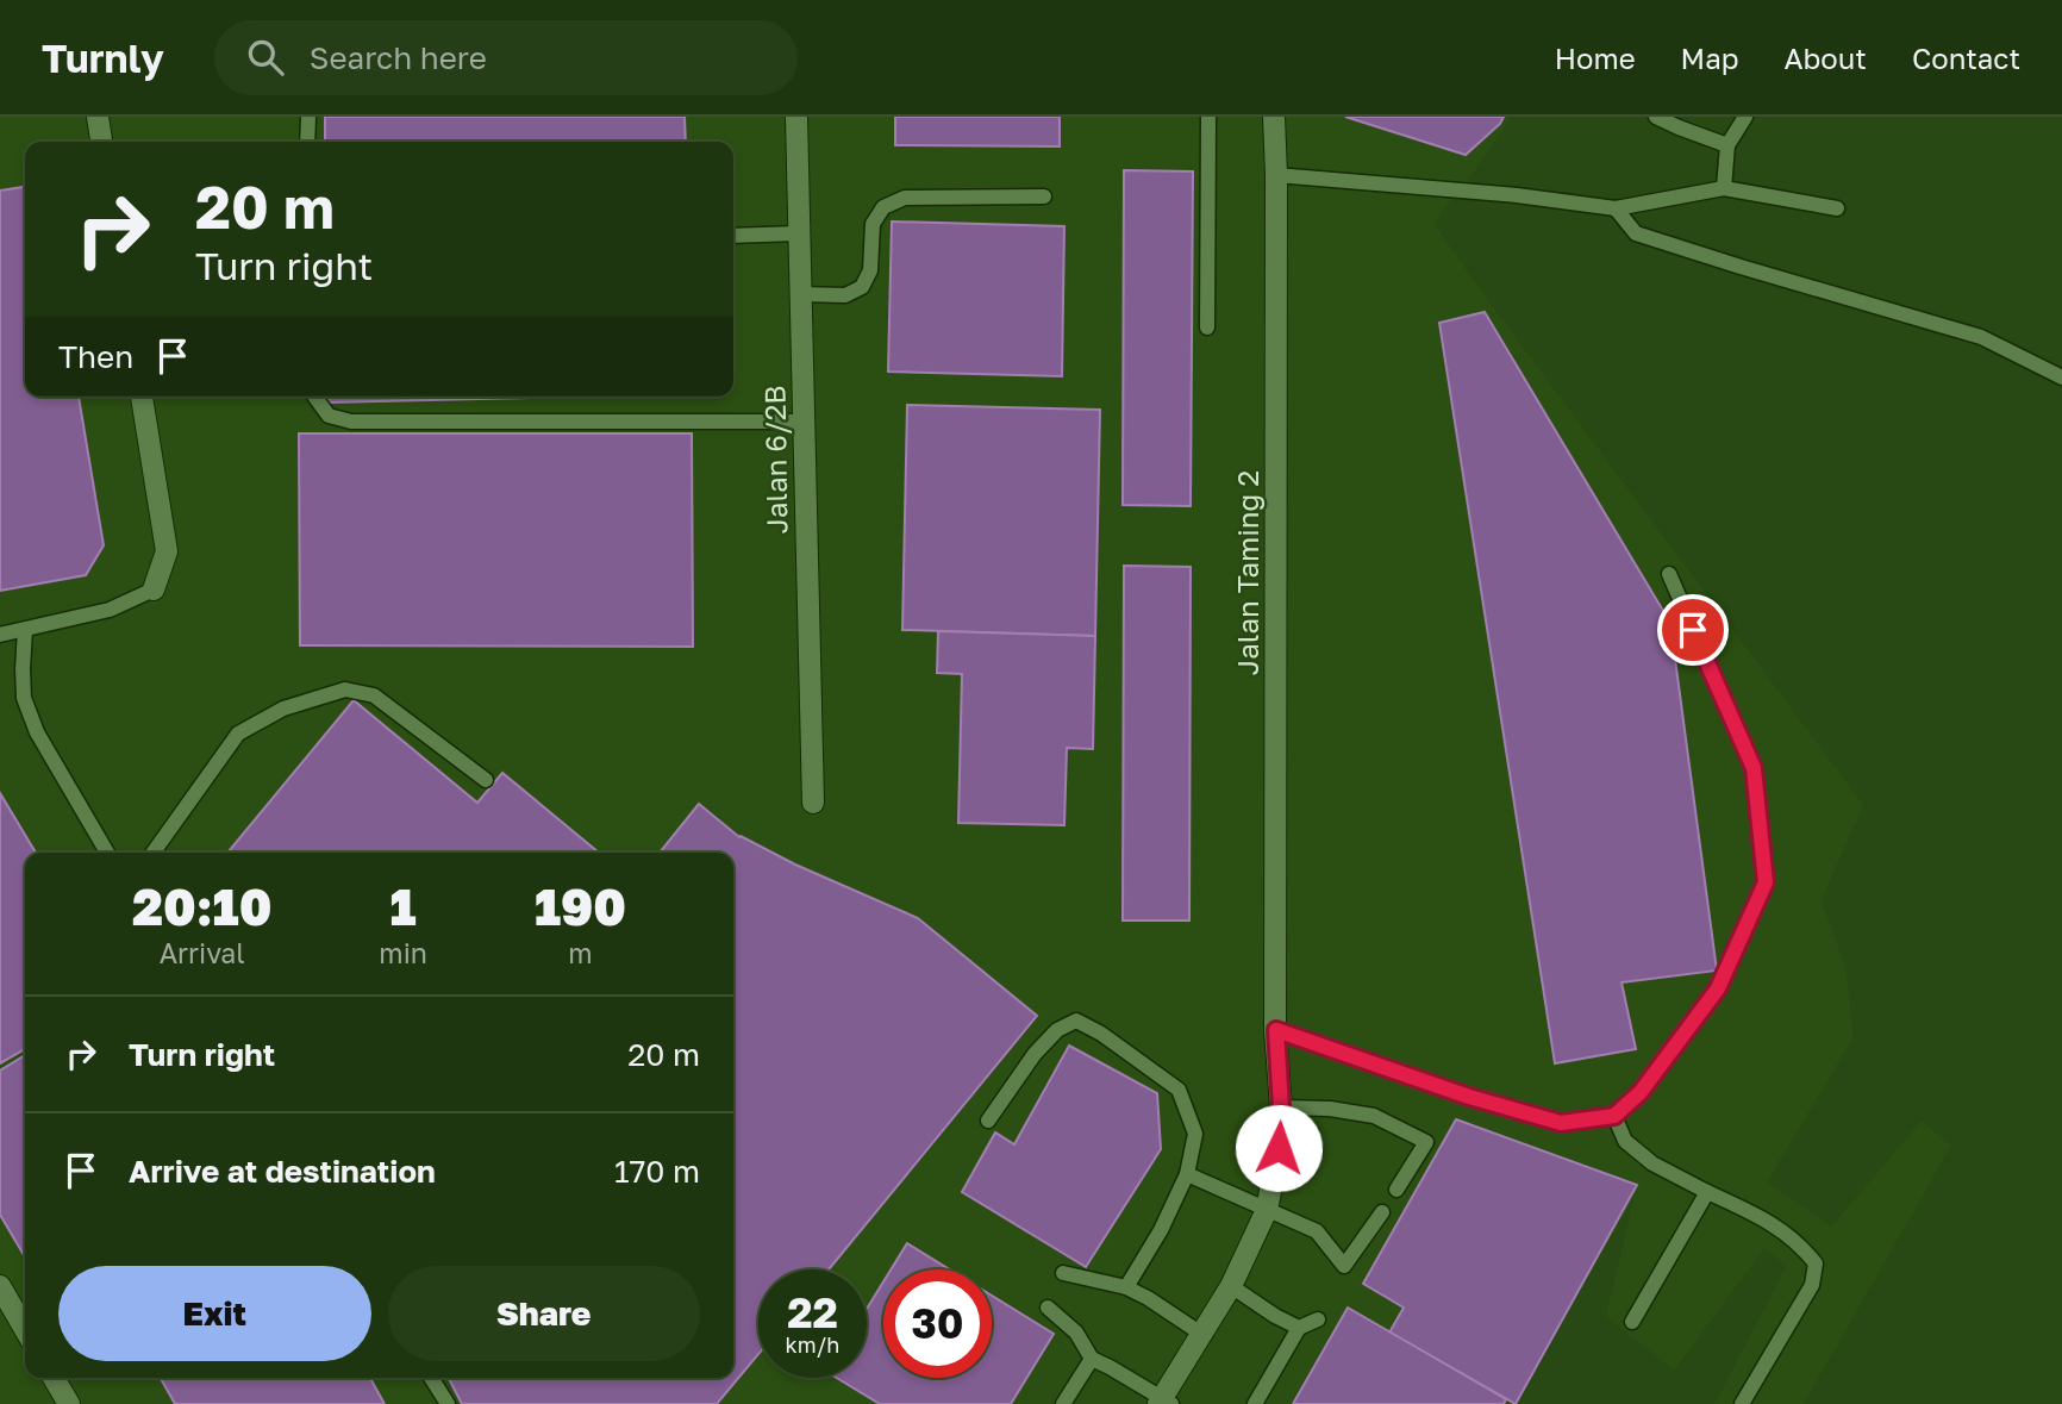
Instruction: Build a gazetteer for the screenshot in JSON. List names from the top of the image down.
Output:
{
  "streets": {
    "street": ["Jalan 6/2B", "Jalan Taming 2"]
  },
  "page": {
    "header": "Turnly",
    "search": "Search here",
    "nav": [
      "Home",
      "Map",
      "About",
      "Contact"
    ],
    "turn": ["20 m", "Turn right"],
    "then": "Then",
    "eta": [
      "20:10",
      "Arrival",
      "1",
      "min",
      "190",
      "m"
    ],
    "list": [
      {
        "name": "Turn right",
        "value": "20 m"
      },
      {
        "name": "Arrive at destination",
        "value": "170 m"
      }
    ],
    "buttons": ["Exit", "Share"],
    "speed": "22 km/h",
    "limit": "30"
  }
}
